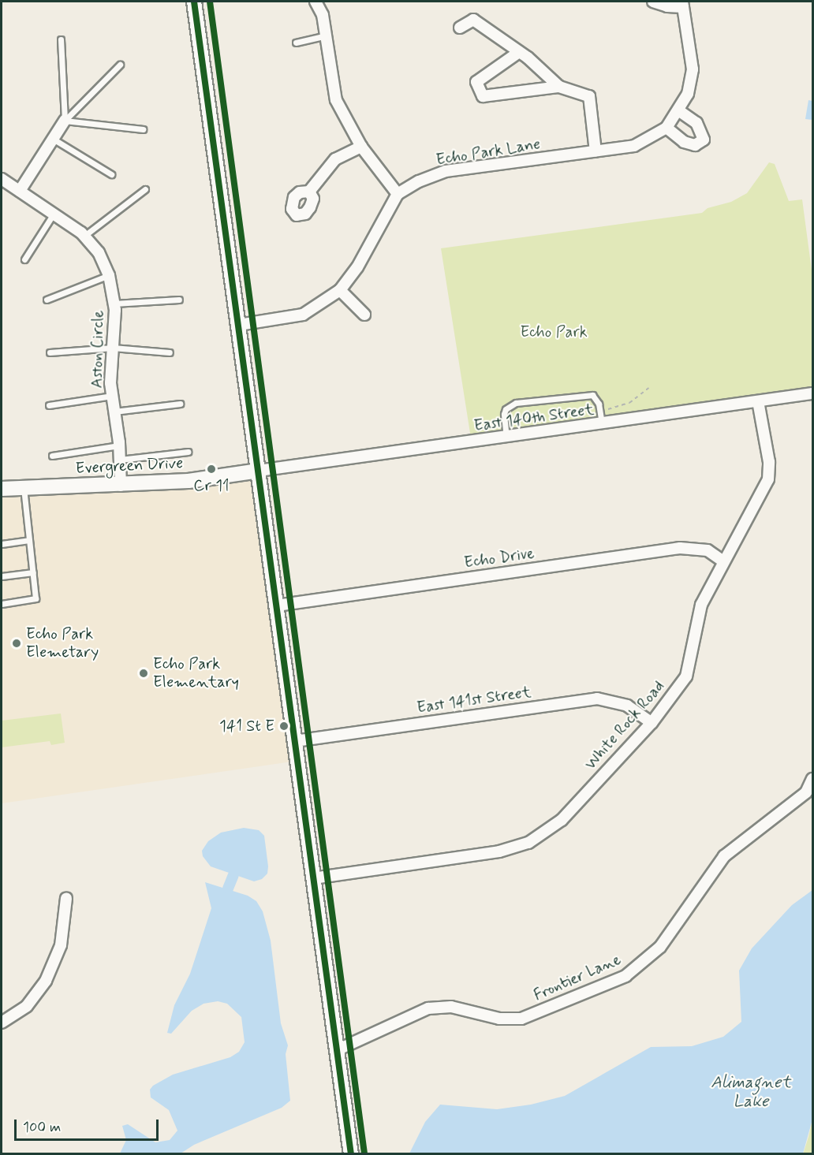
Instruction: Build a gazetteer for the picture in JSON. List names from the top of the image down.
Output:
{
  "streets": {
    "street": [
      "Echo Park Lane",
      "Aston Circle",
      "East 140th Street",
      "Evergreen Drive",
      "Echo Drive",
      "East 141st Street",
      "White Rock Road",
      "Frontier Lane"
    ]
  },
  "crossings": [
    ["Aston Circle", "Evergreen Drive"],
    ["East 140th Street", "Evergreen Drive"],
    ["East 140th Street", "White Rock Road"],
    ["Echo Drive", "White Rock Road"],
    ["East 141st Street", "White Rock Road"]
  ],
  "water": ["Alimagnet Lake"],
  "parks": ["Echo Park"],
  "places": [
    "Cr 11",
    "Echo Park Elemetary",
    "Echo Park Elementary",
    "141 St E"
  ],
  "scale_bar": "100 m"
}
